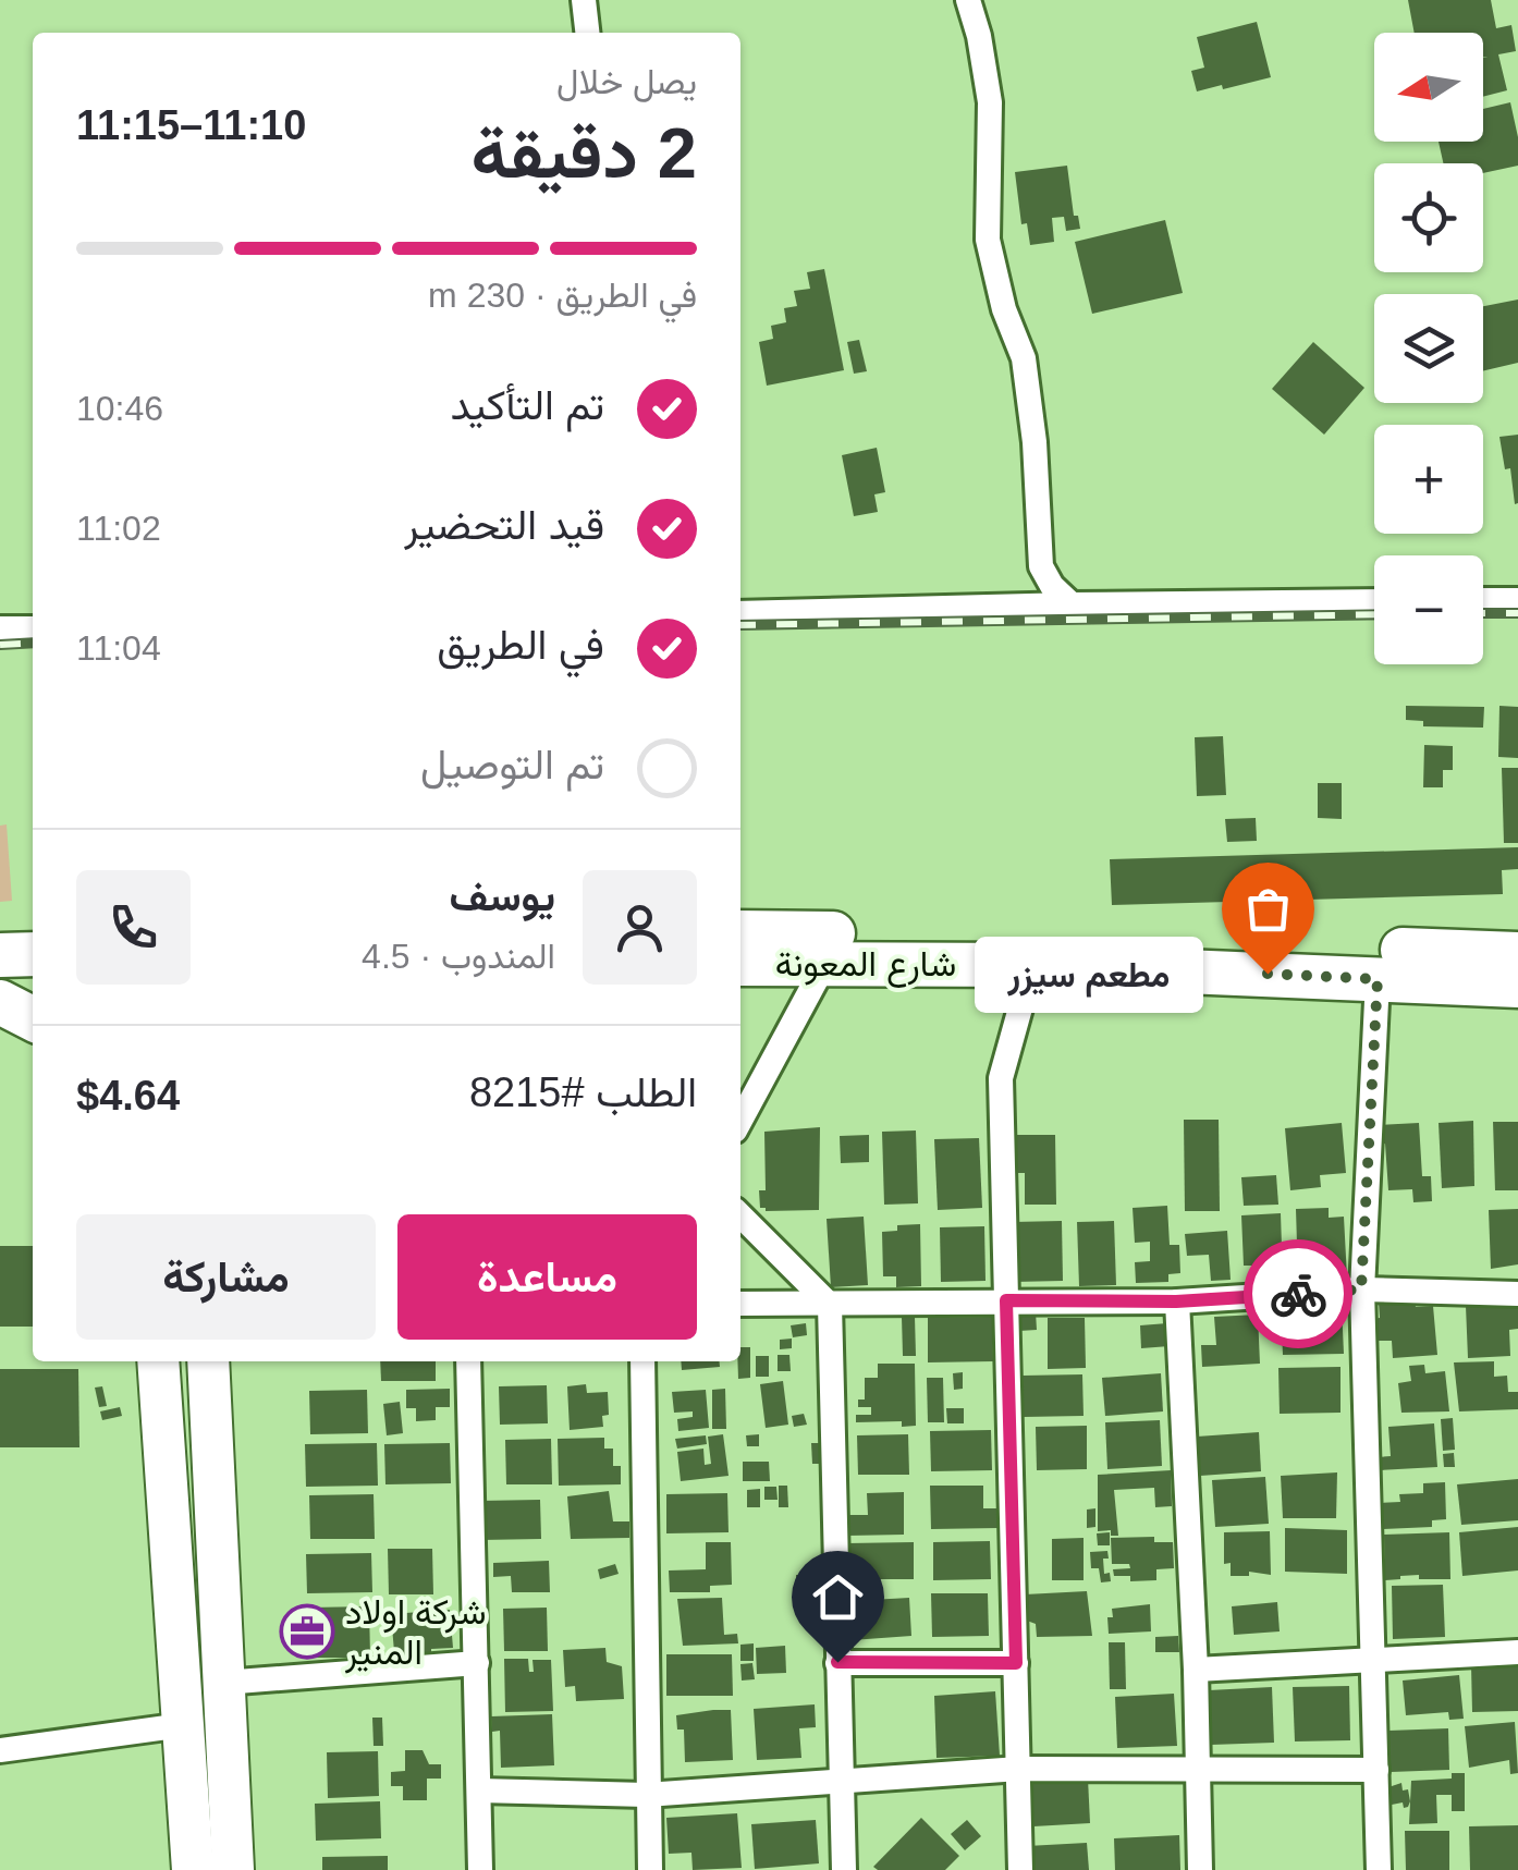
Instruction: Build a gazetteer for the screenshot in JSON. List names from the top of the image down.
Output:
{
  "streets": {
    "highway": ["شارع المعونة"]
  },
  "places": {
    "other": ["مطعم سيزر"],
    "office": ["شركة اولاد المنير"]
  },
  "north": "left",
  "page": {
    "map_buttons": ["+", "−"],
    "heading": ["2 دقيقة", "يصل خلال", "11:10–11:15"],
    "panel": [
      "يوسف",
      "المندوب · 4.5",
      "الطلب #8215",
      "$4.64"
    ],
    "bar": "في الطريق · 230 m",
    "list": [
      ["تم التأكيد", "10:46"],
      ["قيد التحضير", "11:02"],
      ["في الطريق", "11:04"],
      "تم التوصيل"
    ],
    "bubble": "مطعم سيزر",
    "buttons": ["مساعدة", "مشاركة"]
  }
}
